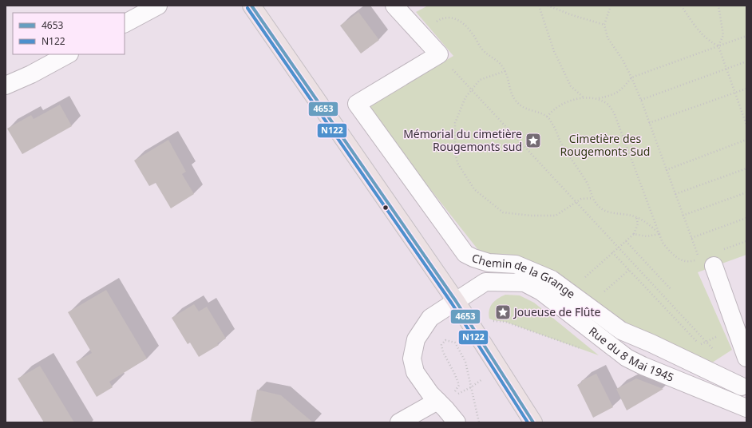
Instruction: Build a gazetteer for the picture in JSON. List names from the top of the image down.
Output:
{
  "streets": {
    "street": ["Chemin de la Grange", "Rue du 8 Mai 1945"]
  },
  "parks": ["Cimetière des Rougemonts Sud"],
  "places": {
    "place": ["Mémorial du cimetière Rougemonts sud", "Joueuse de Flûte"]
  },
  "lines": ["transit line 4653", "transit line N122"],
  "legend": ["4653", "N122"]
}
